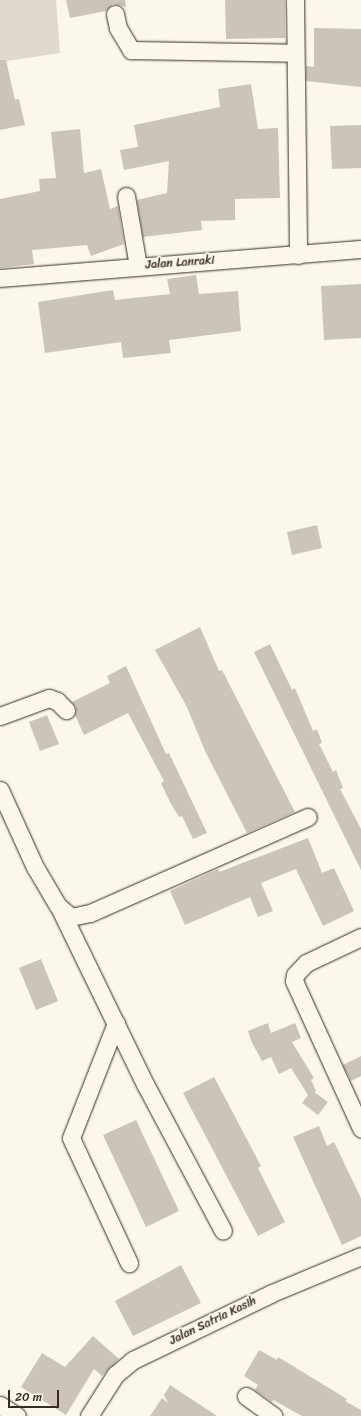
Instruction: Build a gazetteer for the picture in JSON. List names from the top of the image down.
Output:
{
  "streets": {
    "street": ["Jalan Lanraki", "Jalan Satria Kasih"]
  },
  "scale_bar": "20 m"
}
